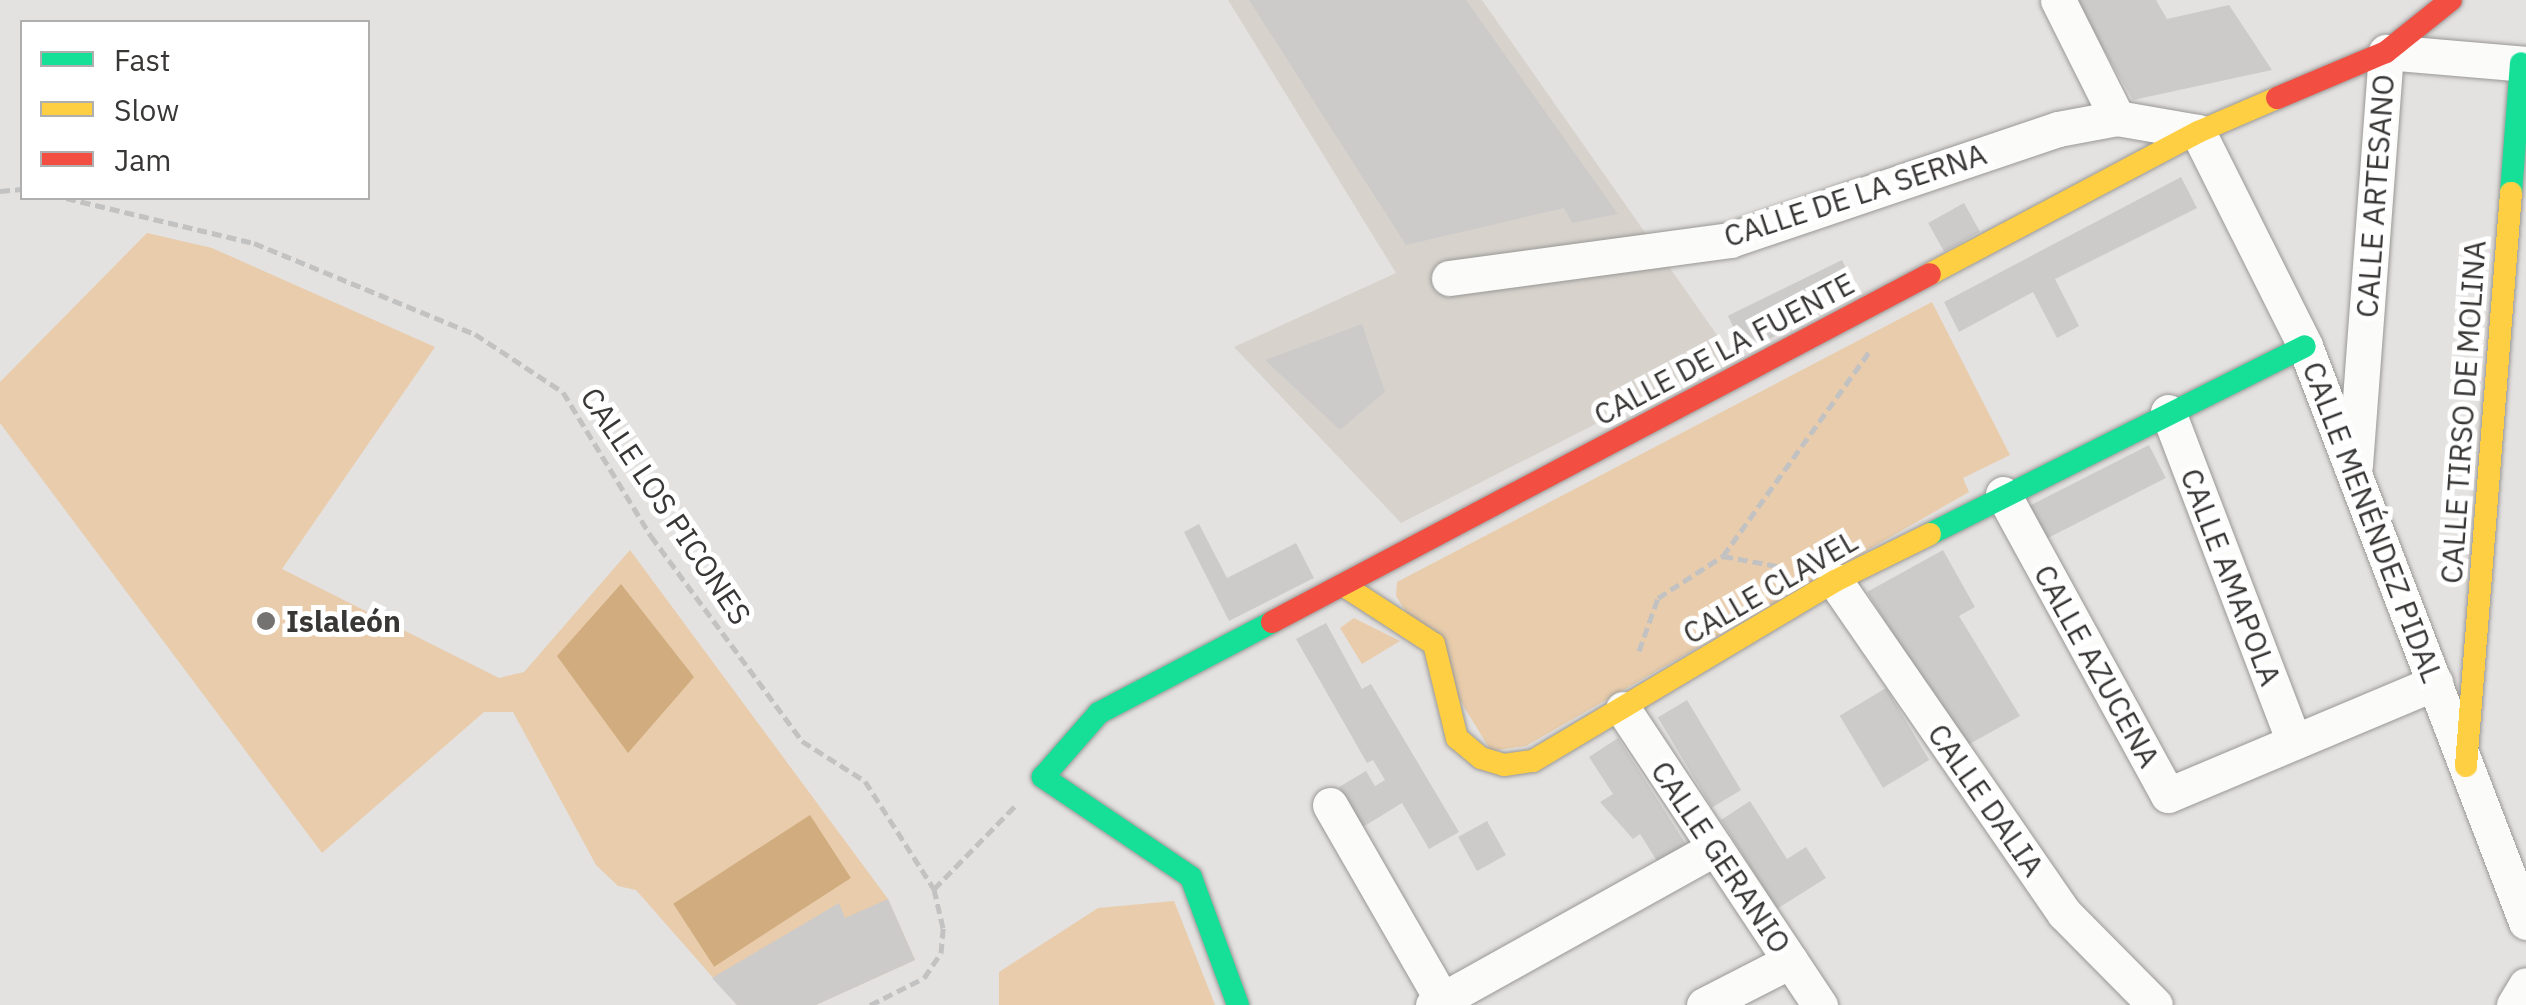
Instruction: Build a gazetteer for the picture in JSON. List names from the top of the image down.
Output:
{
  "streets": {
    "street": [
      "CALLE DE LA SERNA",
      "CALLE ARTESANO",
      "CALLE DE LA FUENTE",
      "CALLE TIRSO DE MOLINA",
      "CALLE MENÉNDEZ PIDAL",
      "CALLE AMAPOLA",
      "CALLE CLAVEL",
      "CALLE AZUCENA",
      "CALLE DALIA",
      "CALLE GERANIO"
    ],
    "path": ["CALLE LOS PICONES"]
  },
  "crossings": [
    ["CALLE DE LA SERNA", "CALLE DE LA FUENTE"],
    ["CALLE DE LA SERNA", "CALLE MENÉNDEZ PIDAL"],
    ["CALLE ARTESANO", "CALLE DE LA FUENTE"],
    ["CALLE ARTESANO", "CALLE MENÉNDEZ PIDAL"],
    ["CALLE ARTESANO", "CALLE CLAVEL"],
    ["CALLE DE LA FUENTE", "CALLE MENÉNDEZ PIDAL"],
    ["CALLE DE LA FUENTE", "CALLE CLAVEL"],
    ["CALLE TIRSO DE MOLINA", "CALLE MENÉNDEZ PIDAL"],
    ["CALLE MENÉNDEZ PIDAL", "CALLE CLAVEL"],
    ["CALLE MENÉNDEZ PIDAL", "CALLE AZUCENA"],
    ["CALLE AMAPOLA", "CALLE CLAVEL"],
    ["CALLE AMAPOLA", "CALLE AZUCENA"],
    ["CALLE CLAVEL", "CALLE AZUCENA"],
    ["CALLE CLAVEL", "CALLE DALIA"],
    ["CALLE CLAVEL", "CALLE GERANIO"]
  ],
  "places": ["Islaleón"],
  "legend": ["Fast", "Slow", "Jam"]
}
